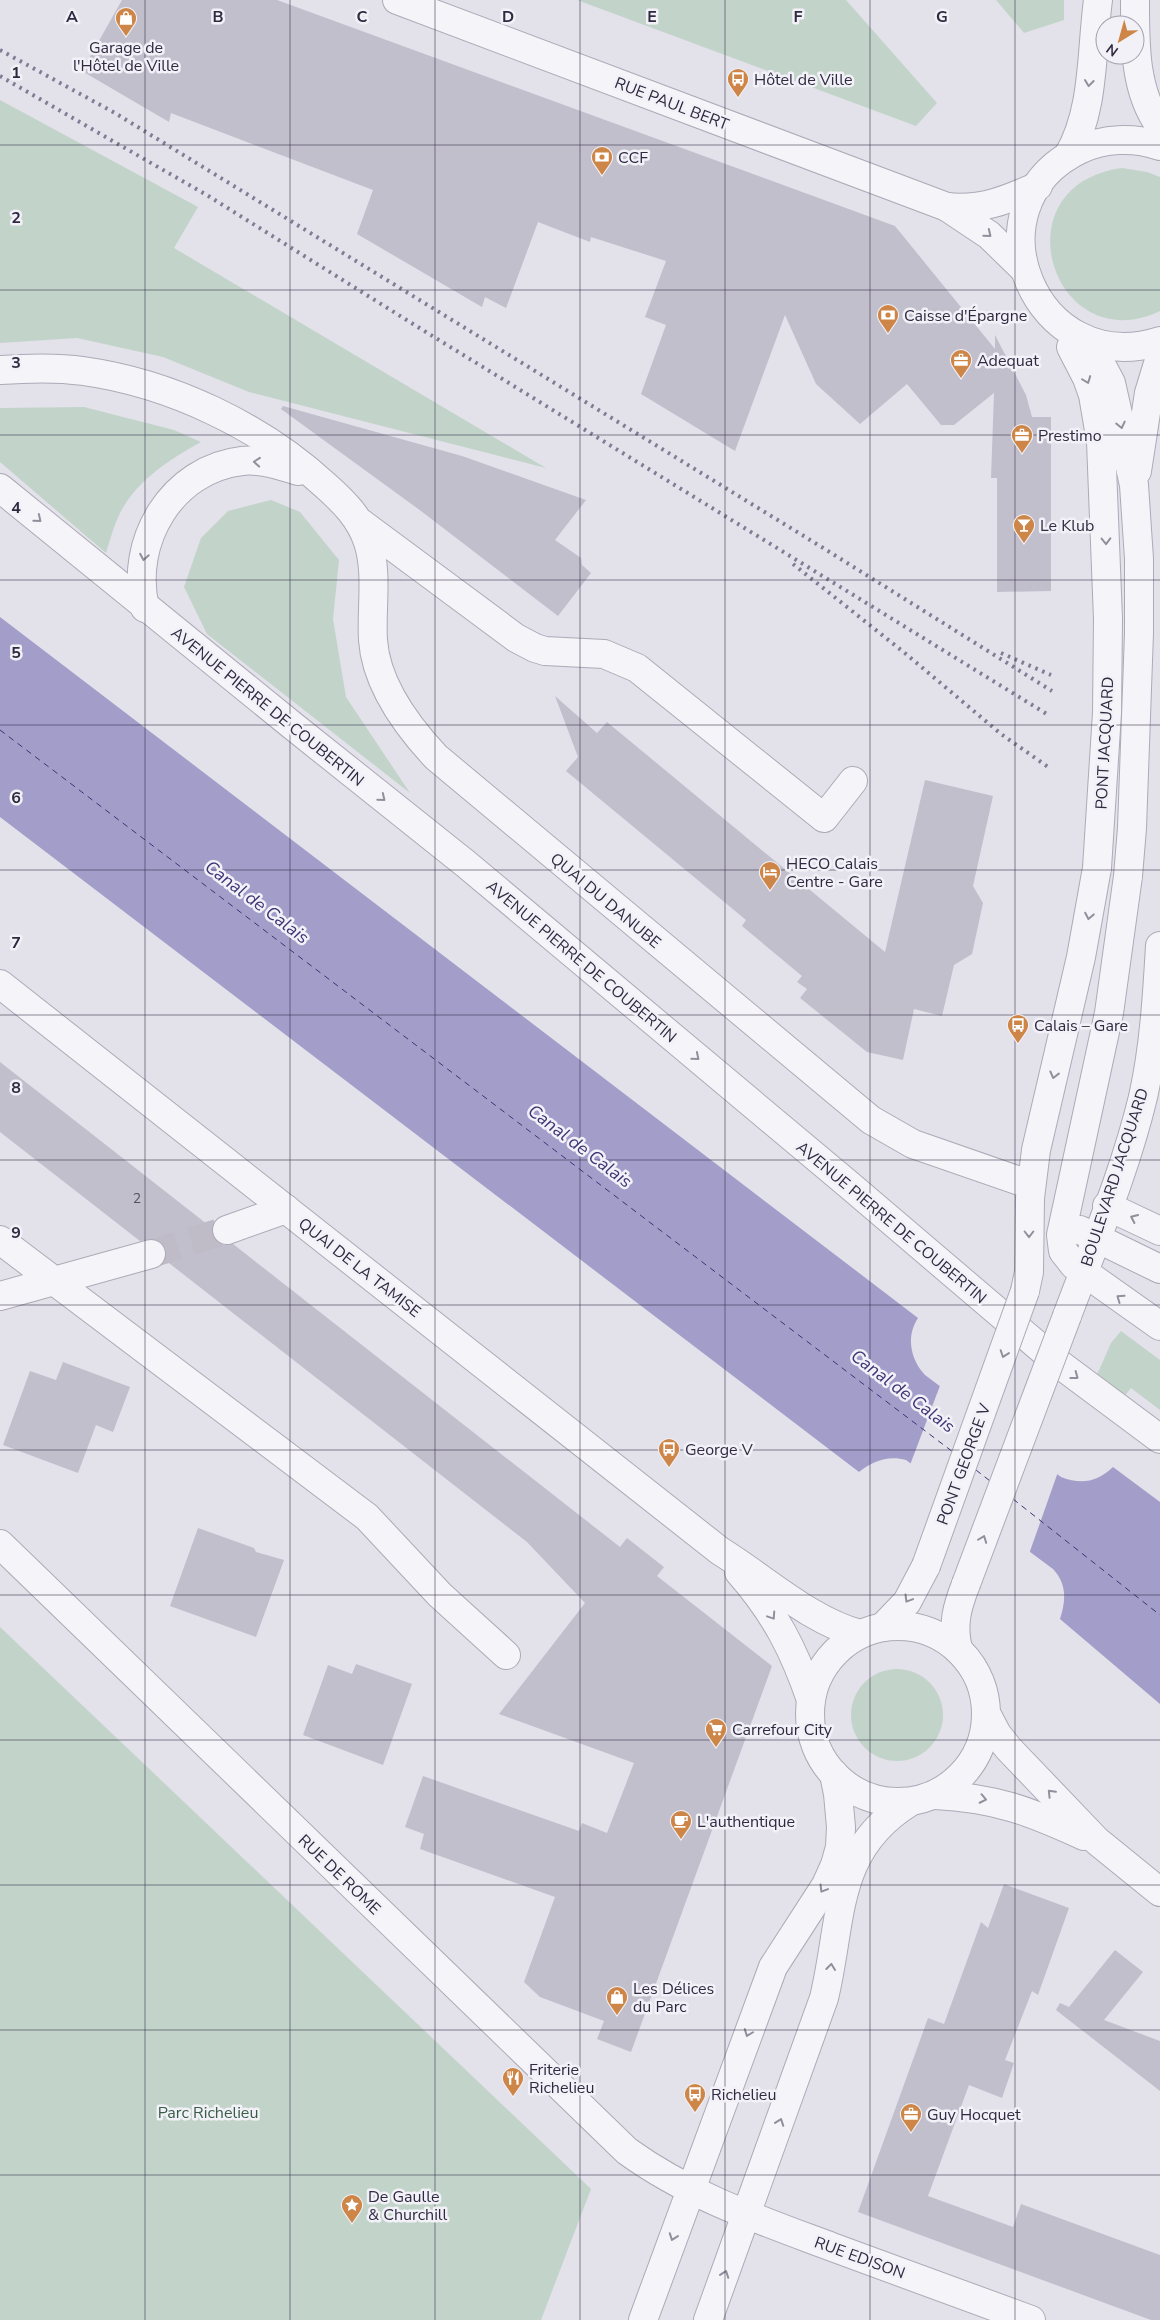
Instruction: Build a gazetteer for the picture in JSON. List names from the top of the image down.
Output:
{
  "streets": {
    "street": [
      "RUE PAUL BERT",
      "AVENUE PIERRE DE COUBERTIN",
      "PONT JACQUARD",
      "QUAI DU DANUBE",
      "BOULEVARD JACQUARD",
      "QUAI DE LA TAMISE",
      "PONT GEORGE V",
      "RUE DE ROME",
      "RUE EDISON"
    ]
  },
  "crossings": [
    ["AVENUE PIERRE DE COUBERTIN", "QUAI DU DANUBE"],
    ["PONT JACQUARD", "QUAI DU DANUBE"],
    ["PONT JACQUARD", "PONT GEORGE V"],
    ["QUAI DU DANUBE", "PONT GEORGE V"],
    ["BOULEVARD JACQUARD", "QUAI DE LA TAMISE"],
    ["BOULEVARD JACQUARD", "PONT GEORGE V"],
    ["QUAI DE LA TAMISE", "PONT GEORGE V"],
    ["RUE DE ROME", "RUE EDISON"]
  ],
  "one_way": ["AVENUE PIERRE DE COUBERTIN", "BOULEVARD JACQUARD", "PONT GEORGE V"],
  "water": ["Canal de Calais"],
  "parks": ["Parc Richelieu"],
  "places": {
    "shop": ["Garage de l'Hôtel de Ville", "Les Délices du Parc"],
    "bus stop": [
      "Hôtel de Ville",
      "Calais – Gare",
      "George V",
      "Richelieu"
    ],
    "bank": ["CCF", "Caisse d'Épargne"],
    "office": ["Adequat", "Prestimo", "Guy Hocquet"],
    "bar": ["Le Klub"],
    "hotel": ["HECO Calais Centre - Gare"],
    "supermarket": ["Carrefour City"],
    "cafe": ["L'authentique"],
    "restaurant": ["Friterie Richelieu"],
    "place": ["De Gaulle & Churchill"]
  },
  "house_numbers": ["2"],
  "north": "bottom left",
  "grid": {
    "columns": [
      "A",
      "B",
      "C",
      "D",
      "E",
      "F",
      "G"
    ],
    "rows": [
      "1",
      "2",
      "3",
      "4",
      "5",
      "6",
      "7",
      "8",
      "9"
    ]
  }
}
